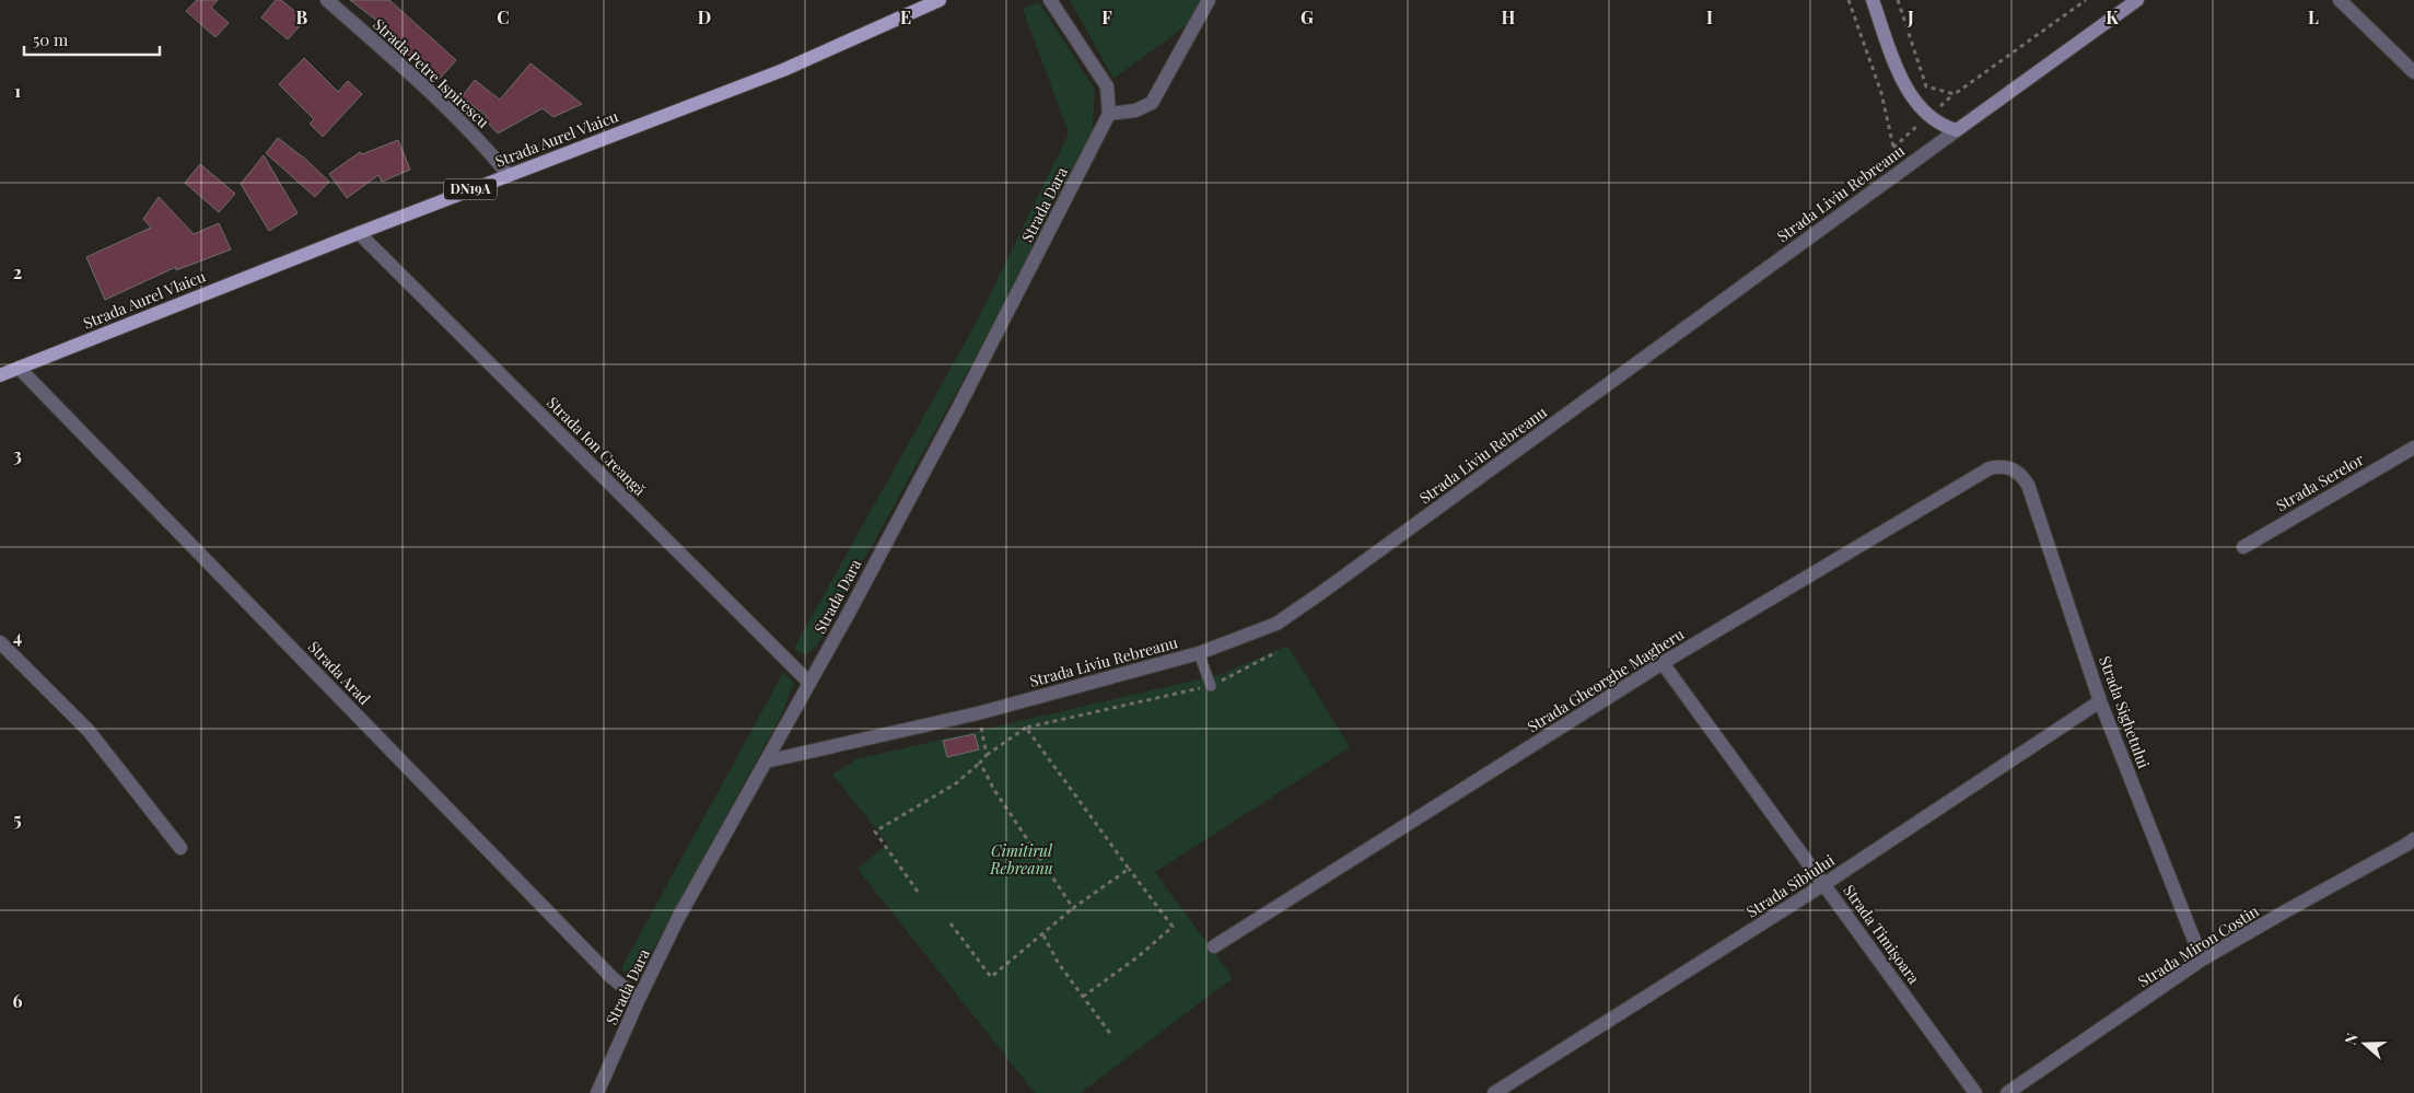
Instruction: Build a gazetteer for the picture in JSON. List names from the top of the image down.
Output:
{
  "streets": {
    "main road": ["Strada Aurel Vlaicu", "DN19A", "Strada Liviu Rebreanu"],
    "street": [
      "Strada Petre Ispirescu",
      "Strada Dara",
      "Strada Ion Creangă",
      "Strada Serelor",
      "Strada Arad",
      "Strada Gheorghe Magheru",
      "Strada Sighetului",
      "Strada Sibiului",
      "Strada Timișoara",
      "Strada Miron Costin"
    ]
  },
  "crossings": [
    ["Strada Petre Ispirescu", "Strada Aurel Vlaicu"],
    ["Strada Aurel Vlaicu", "Strada Ion Creangă"],
    ["Strada Aurel Vlaicu", "Strada Arad"],
    ["Strada Liviu Rebreanu", "Strada Dara"],
    ["Strada Dara", "Strada Ion Creangă"],
    ["Strada Dara", "Strada Arad"],
    ["Strada Gheorghe Magheru", "Strada Sighetului"],
    ["Strada Gheorghe Magheru", "Strada Timișoara"],
    ["Strada Sighetului", "Strada Sibiului"],
    ["Strada Sighetului", "Strada Miron Costin"],
    ["Strada Sibiului", "Strada Timișoara"]
  ],
  "parks": ["Cimitirul Rebreanu"],
  "scale_bar": "50 m",
  "north": "left",
  "grid": {
    "columns": [
      "B",
      "C",
      "D",
      "E",
      "F",
      "G",
      "H",
      "I",
      "J",
      "K",
      "L"
    ],
    "rows": [
      "1",
      "2",
      "3",
      "4",
      "5",
      "6"
    ]
  }
}
